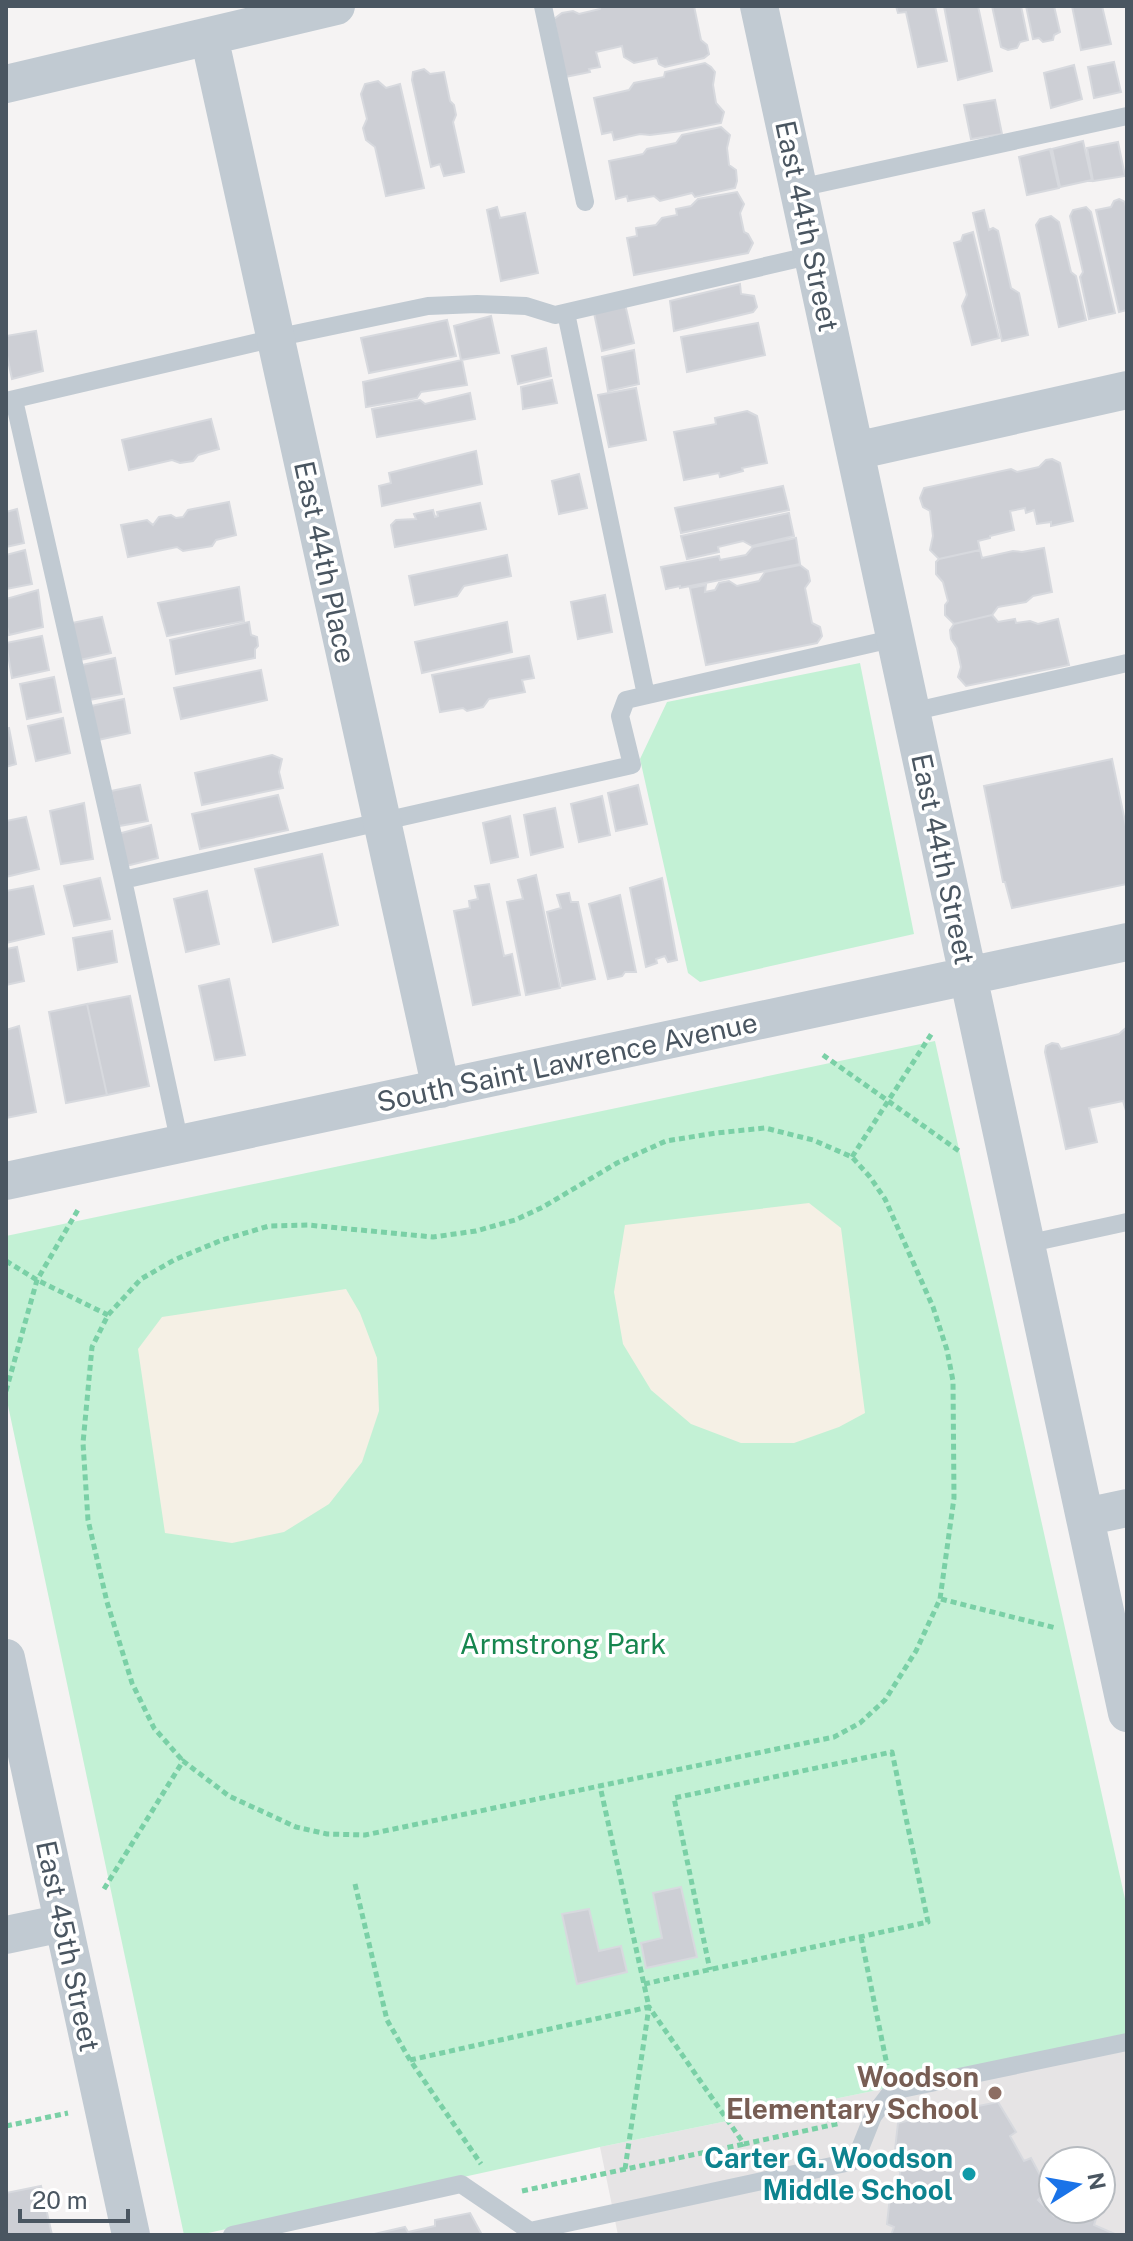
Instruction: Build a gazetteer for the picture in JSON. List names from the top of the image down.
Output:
{
  "streets": {
    "street": [
      "East 44th Street",
      "East 44th Place",
      "South Saint Lawrence Avenue",
      "East 45th Street"
    ]
  },
  "crossings": [
    ["East 44th Street", "South Saint Lawrence Avenue"],
    ["East 44th Place", "South Saint Lawrence Avenue"]
  ],
  "parks": ["Armstrong Park"],
  "places": ["Woodson Elementary School", "Carter G. Woodson Middle School"],
  "scale_bar": "20 m",
  "north": "right"
}
